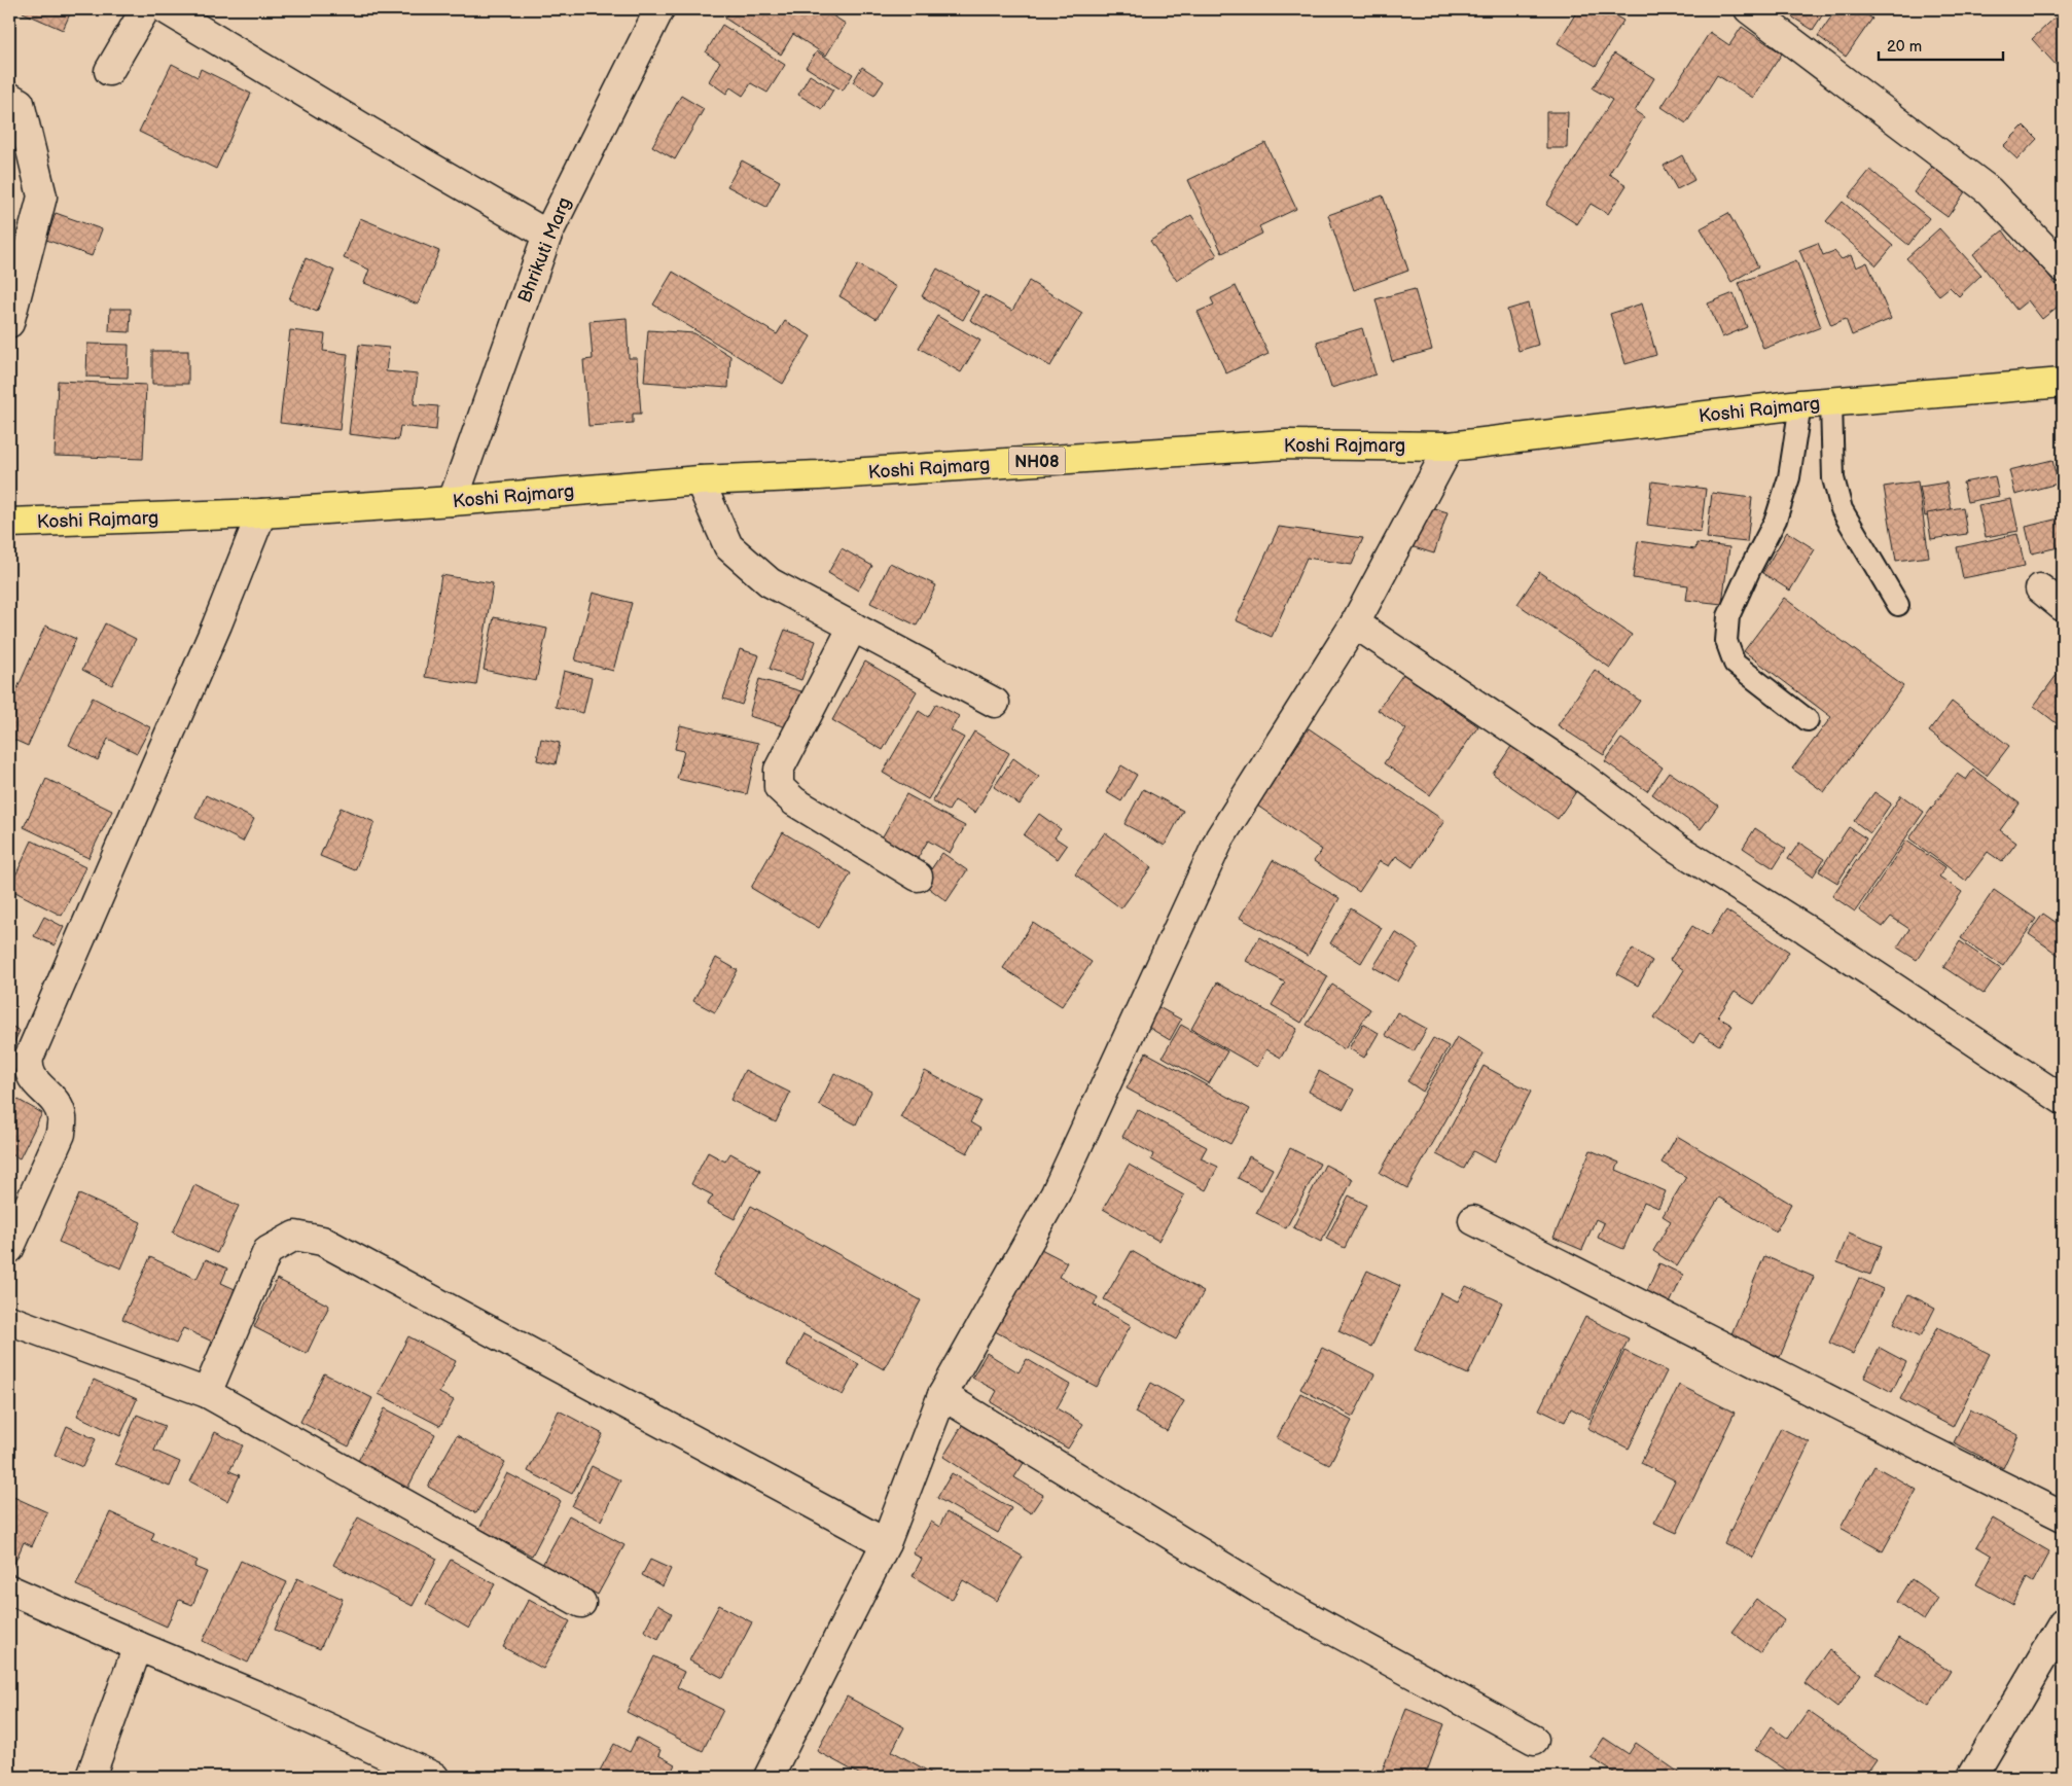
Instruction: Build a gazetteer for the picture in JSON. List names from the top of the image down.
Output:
{
  "streets": {
    "main road": ["Koshi Rajmarg", "NH08"],
    "street": ["Bhrikuti Marg"]
  },
  "crossings": [
    ["Bhrikuti Marg", "Koshi Rajmarg"]
  ],
  "scale_bar": "20 m"
}
